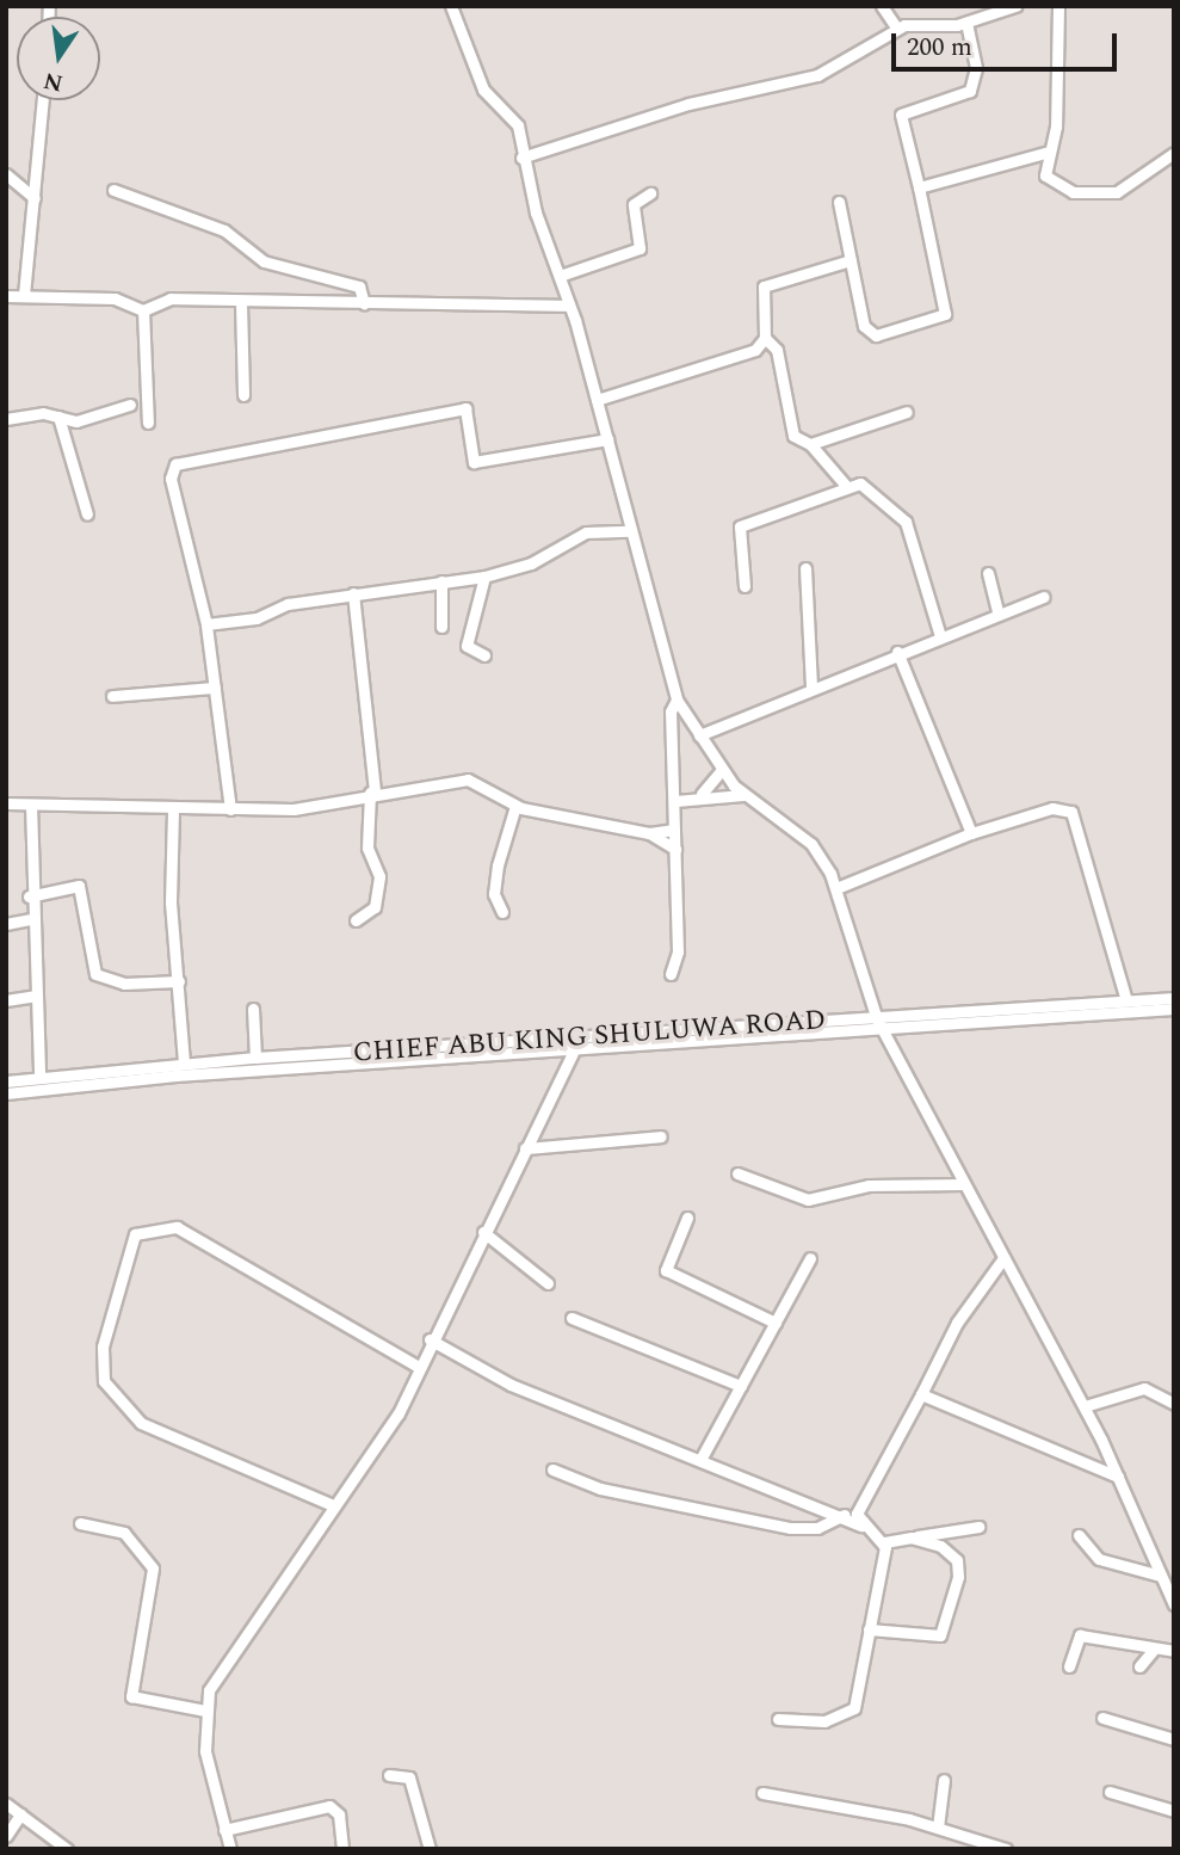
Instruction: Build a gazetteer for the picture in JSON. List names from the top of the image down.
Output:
{
  "streets": {
    "street": ["CHIEF ABU KING SHULUWA ROAD"]
  },
  "scale_bar": "200 m",
  "north": "bottom"
}
